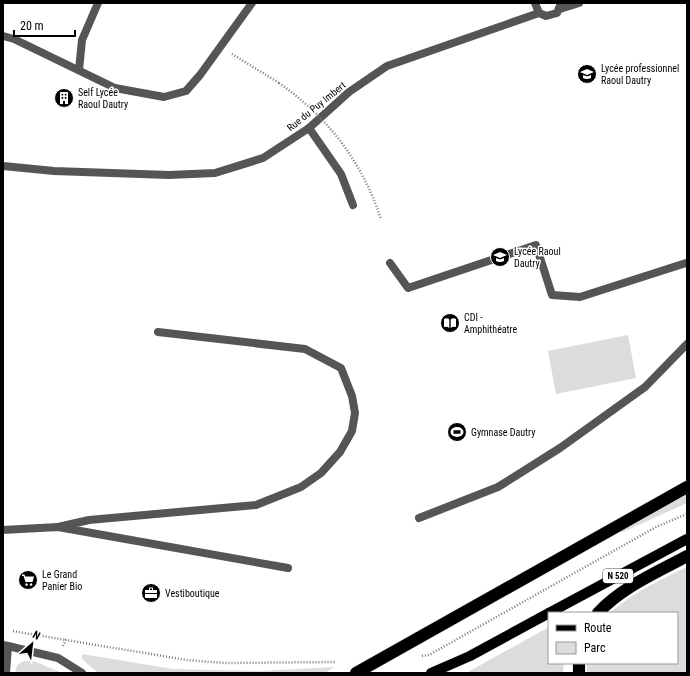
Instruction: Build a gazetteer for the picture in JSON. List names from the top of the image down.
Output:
{
  "streets": {
    "main road": ["N 520"],
    "street": ["Rue du Puy Imbert"]
  },
  "places": {
    "school or university": ["Lycée professionnel Raoul Dautry", "Lycée Raoul Dautry"],
    "building": ["Self Lycée Raoul Dautry"],
    "library": ["CDI - Amphithéatre"],
    "sports": ["Gymnase Dautry"],
    "supermarket": ["Le Grand Panier Bio"],
    "office": ["Vestiboutique"]
  },
  "legend": ["Route", "Parc"],
  "scale_bar": "20 m",
  "north": "top right"
}
